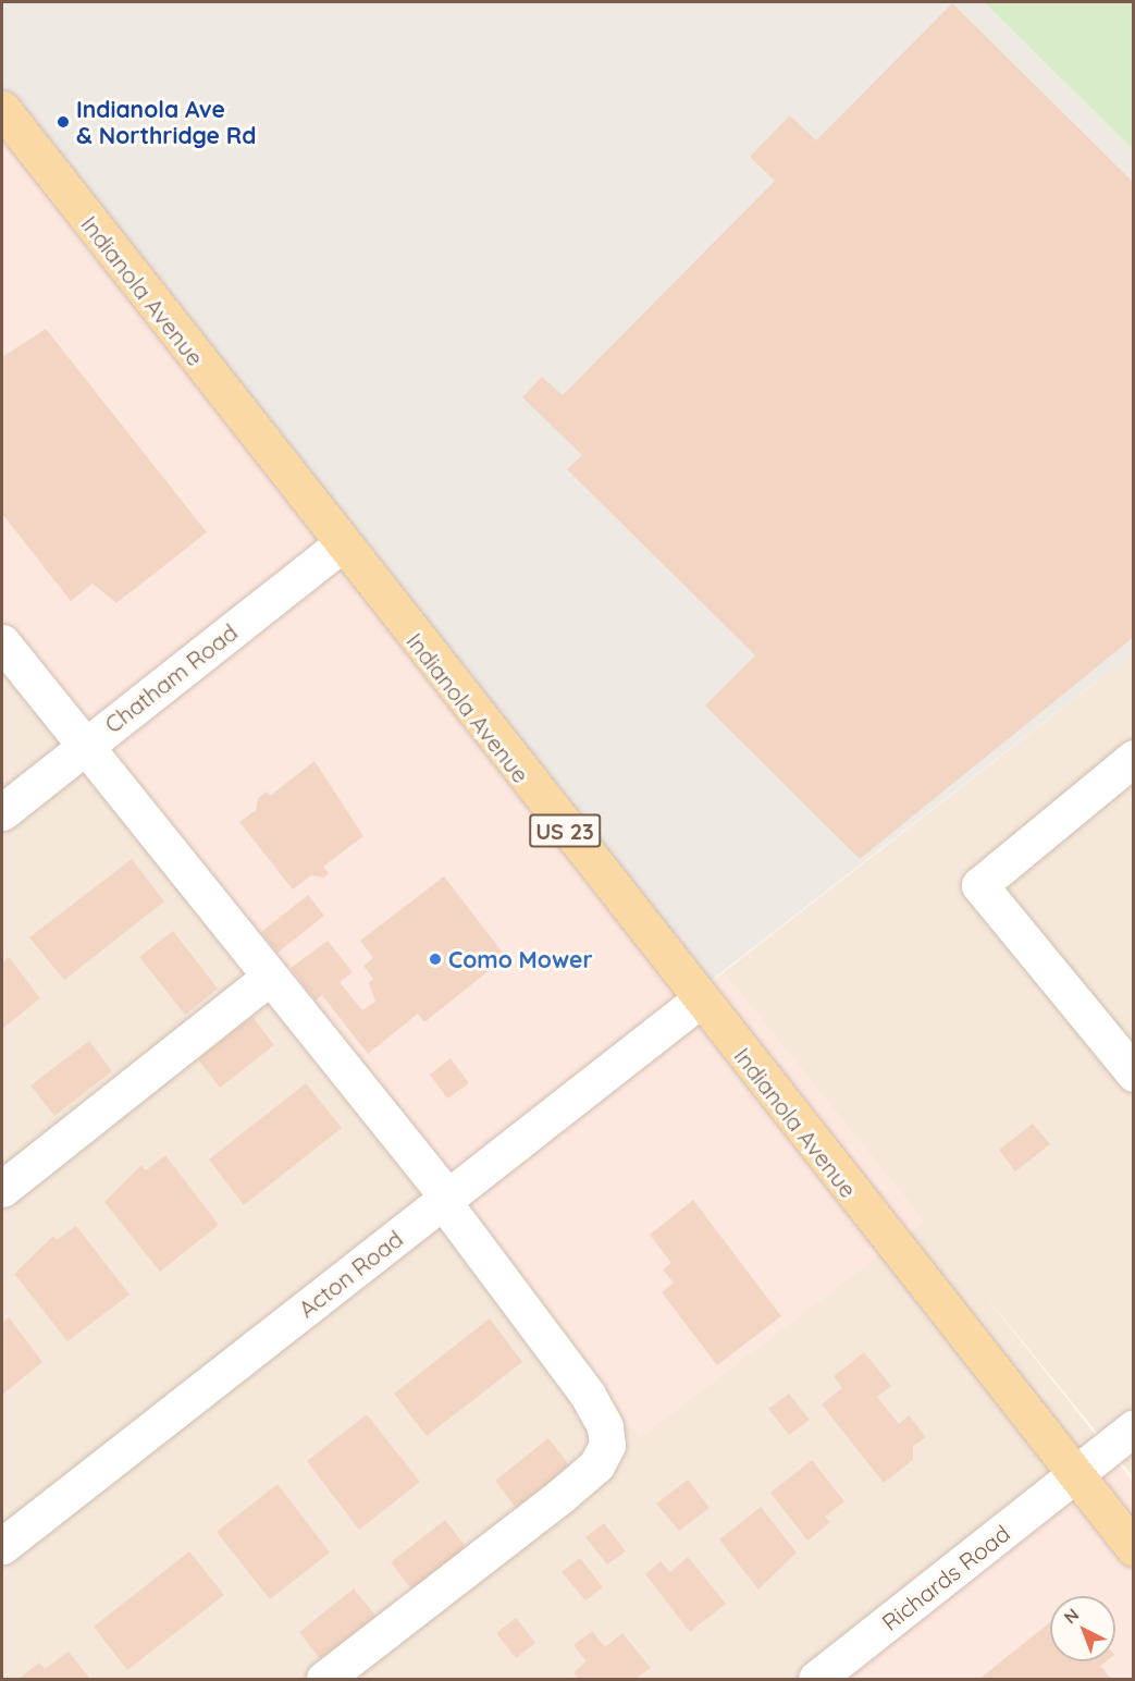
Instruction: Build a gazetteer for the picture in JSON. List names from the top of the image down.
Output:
{
  "streets": {
    "main road": ["Indianola Avenue", "US 23"],
    "street": ["Chatham Road", "Acton Road", "Richards Road"]
  },
  "crossings": [
    ["Indianola Avenue", "Chatham Road"],
    ["Indianola Avenue", "Acton Road"],
    ["Indianola Avenue", "Richards Road"]
  ],
  "places": ["Indianola Ave & Northridge Rd", "Como Mower"],
  "north": "top left"
}
